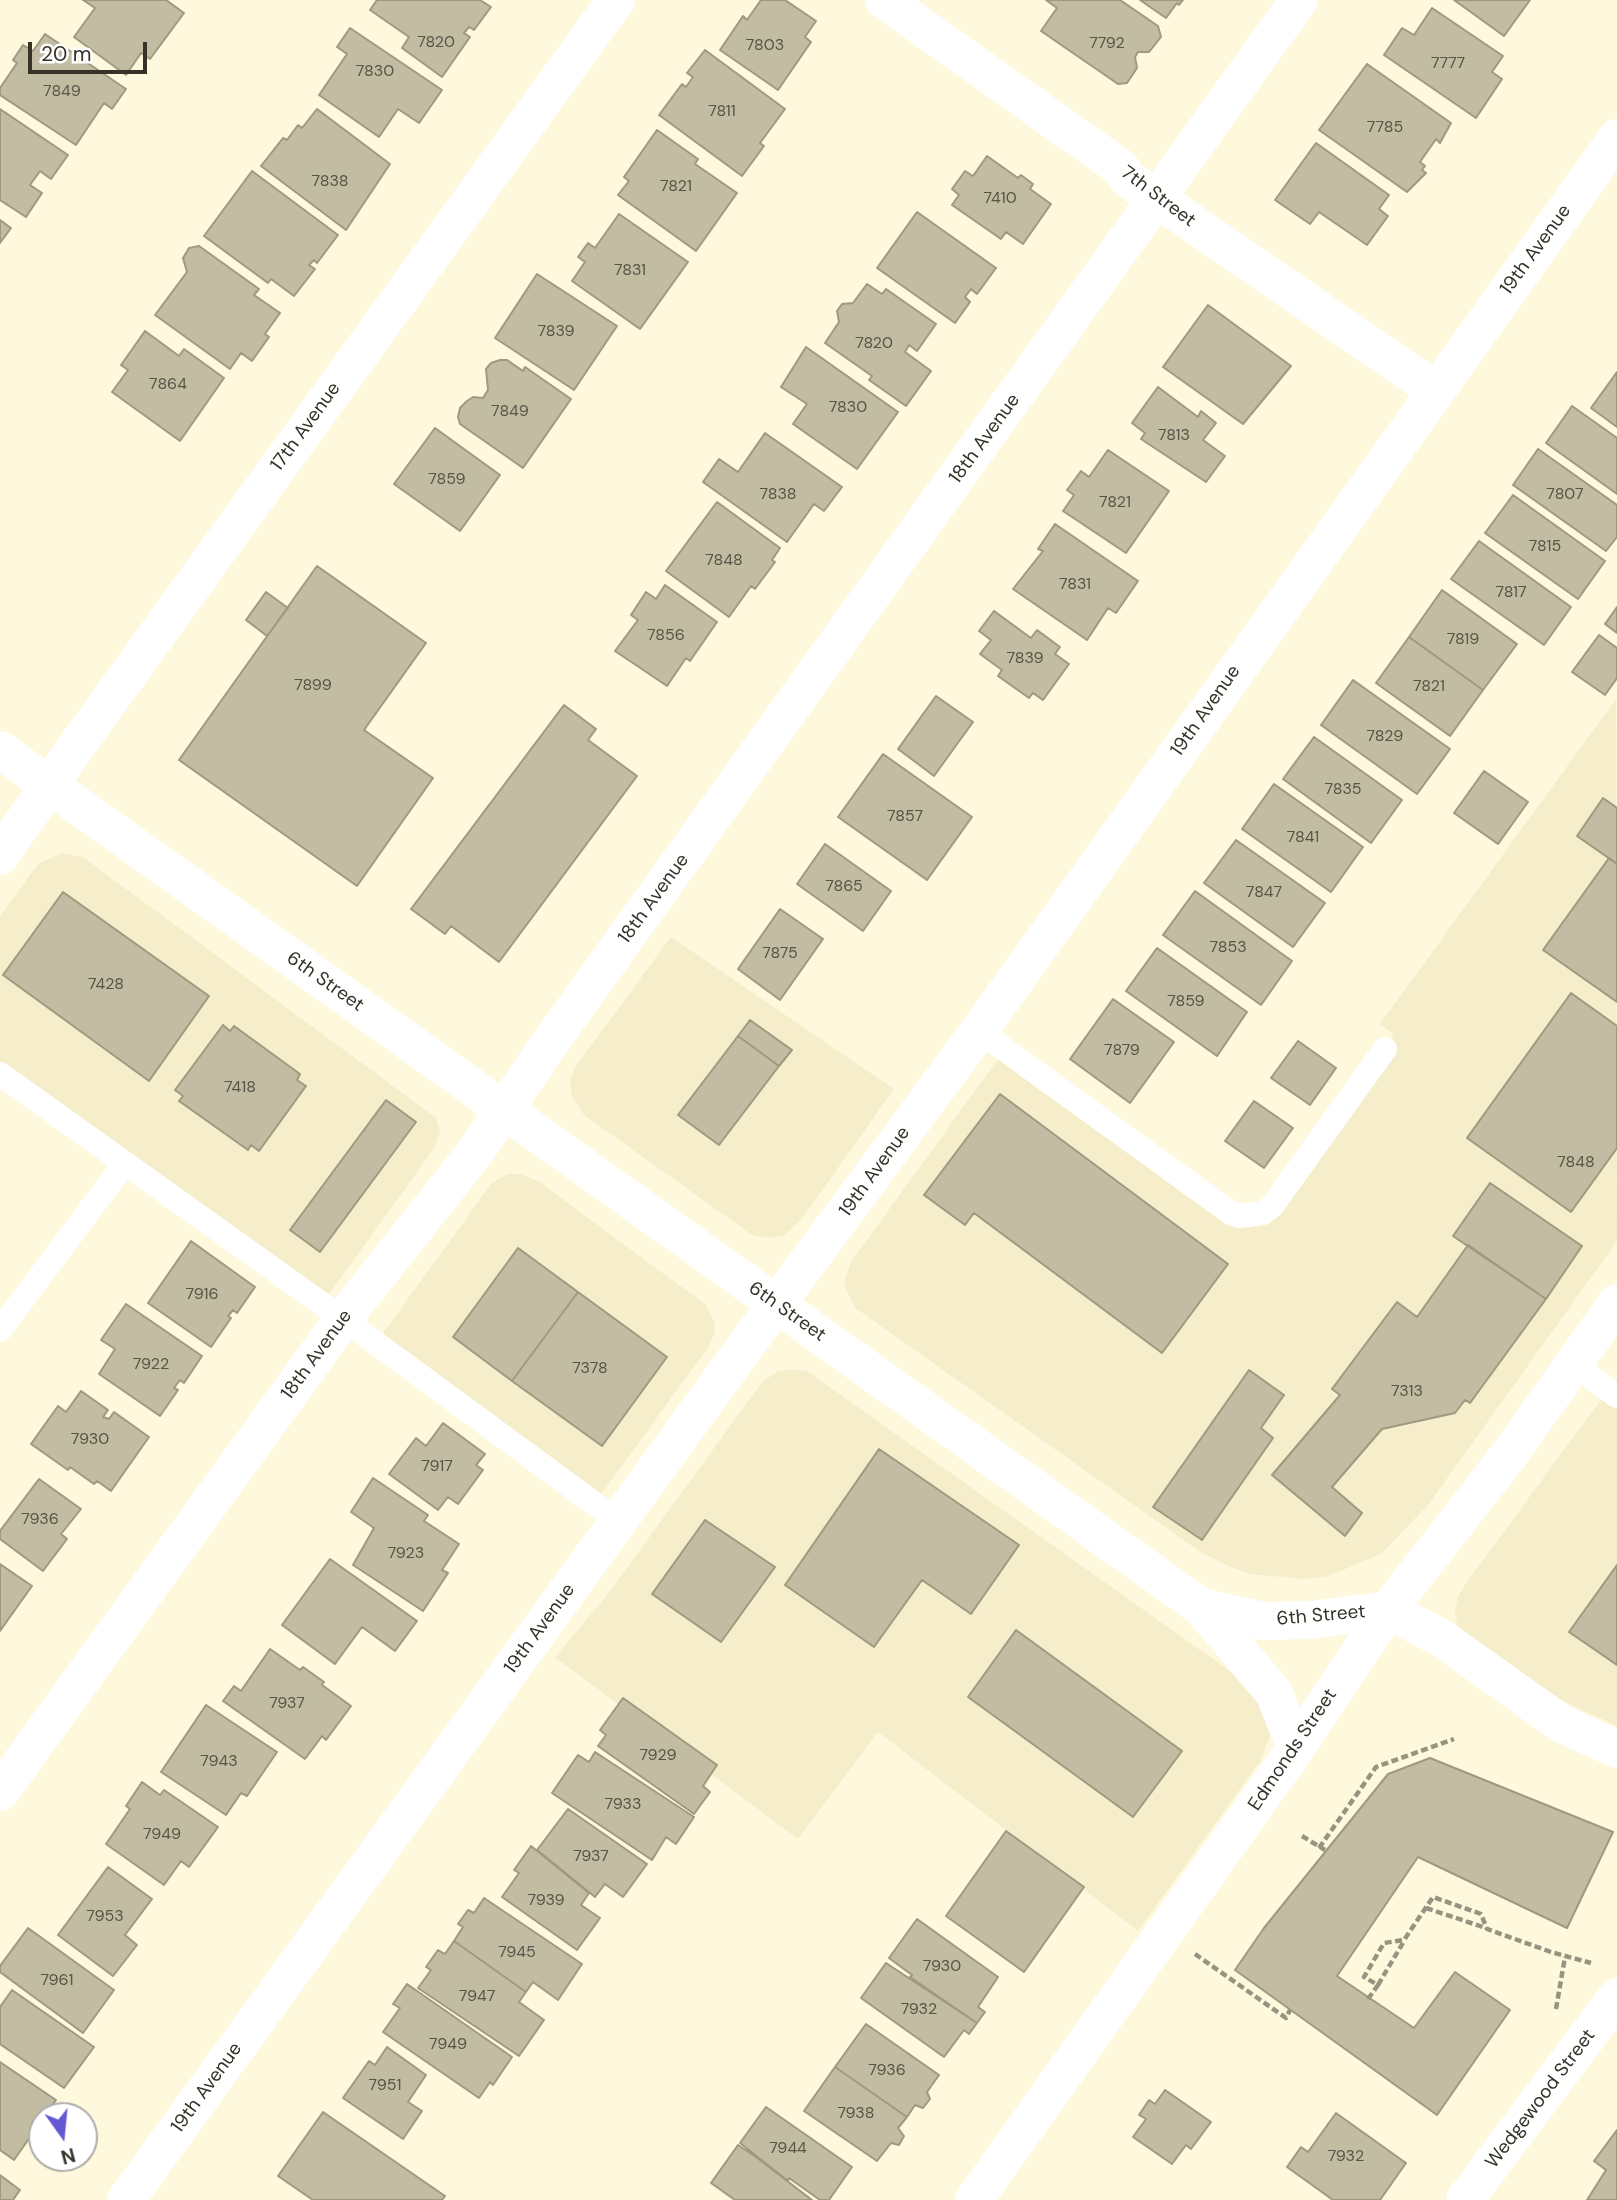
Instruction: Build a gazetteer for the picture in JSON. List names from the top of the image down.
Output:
{
  "streets": {
    "street": [
      "7th Street",
      "19th Avenue",
      "17th Avenue",
      "18th Avenue",
      "6th Street",
      "Edmonds Street",
      "Wedgewood Street"
    ]
  },
  "crossings": [
    ["7th Street", "19th Avenue"],
    ["7th Street", "18th Avenue"],
    ["19th Avenue", "6th Street"],
    ["17th Avenue", "6th Street"],
    ["18th Avenue", "6th Street"],
    ["6th Street", "Edmonds Street"]
  ],
  "house_numbers": [
    "7820",
    "7792",
    "7803",
    "7777",
    "7830",
    "7849",
    "7811",
    "7785",
    "7838",
    "7821",
    "7410",
    "7831",
    "7839",
    "7820",
    "7864",
    "7830",
    "7849",
    "7813",
    "7859",
    "7838",
    "7807",
    "7821",
    "7815",
    "7848",
    "7831",
    "7817",
    "7856",
    "7819",
    "7839",
    "7899",
    "7821",
    "7829",
    "7835",
    "7857",
    "7841",
    "7865",
    "7847",
    "7853",
    "7875",
    "7428",
    "7859",
    "7879",
    "7418",
    "7848",
    "7916",
    "7922",
    "7378",
    "7313",
    "7930",
    "7917",
    "7936",
    "7923",
    "7937",
    "7929",
    "7943",
    "7933",
    "7949",
    "7937",
    "7939",
    "7953",
    "7945",
    "7930",
    "7961",
    "7947",
    "7932",
    "7949",
    "7936",
    "7951",
    "7938",
    "7944",
    "7932"
  ],
  "scale_bar": "20 m",
  "north": "bottom"
}
